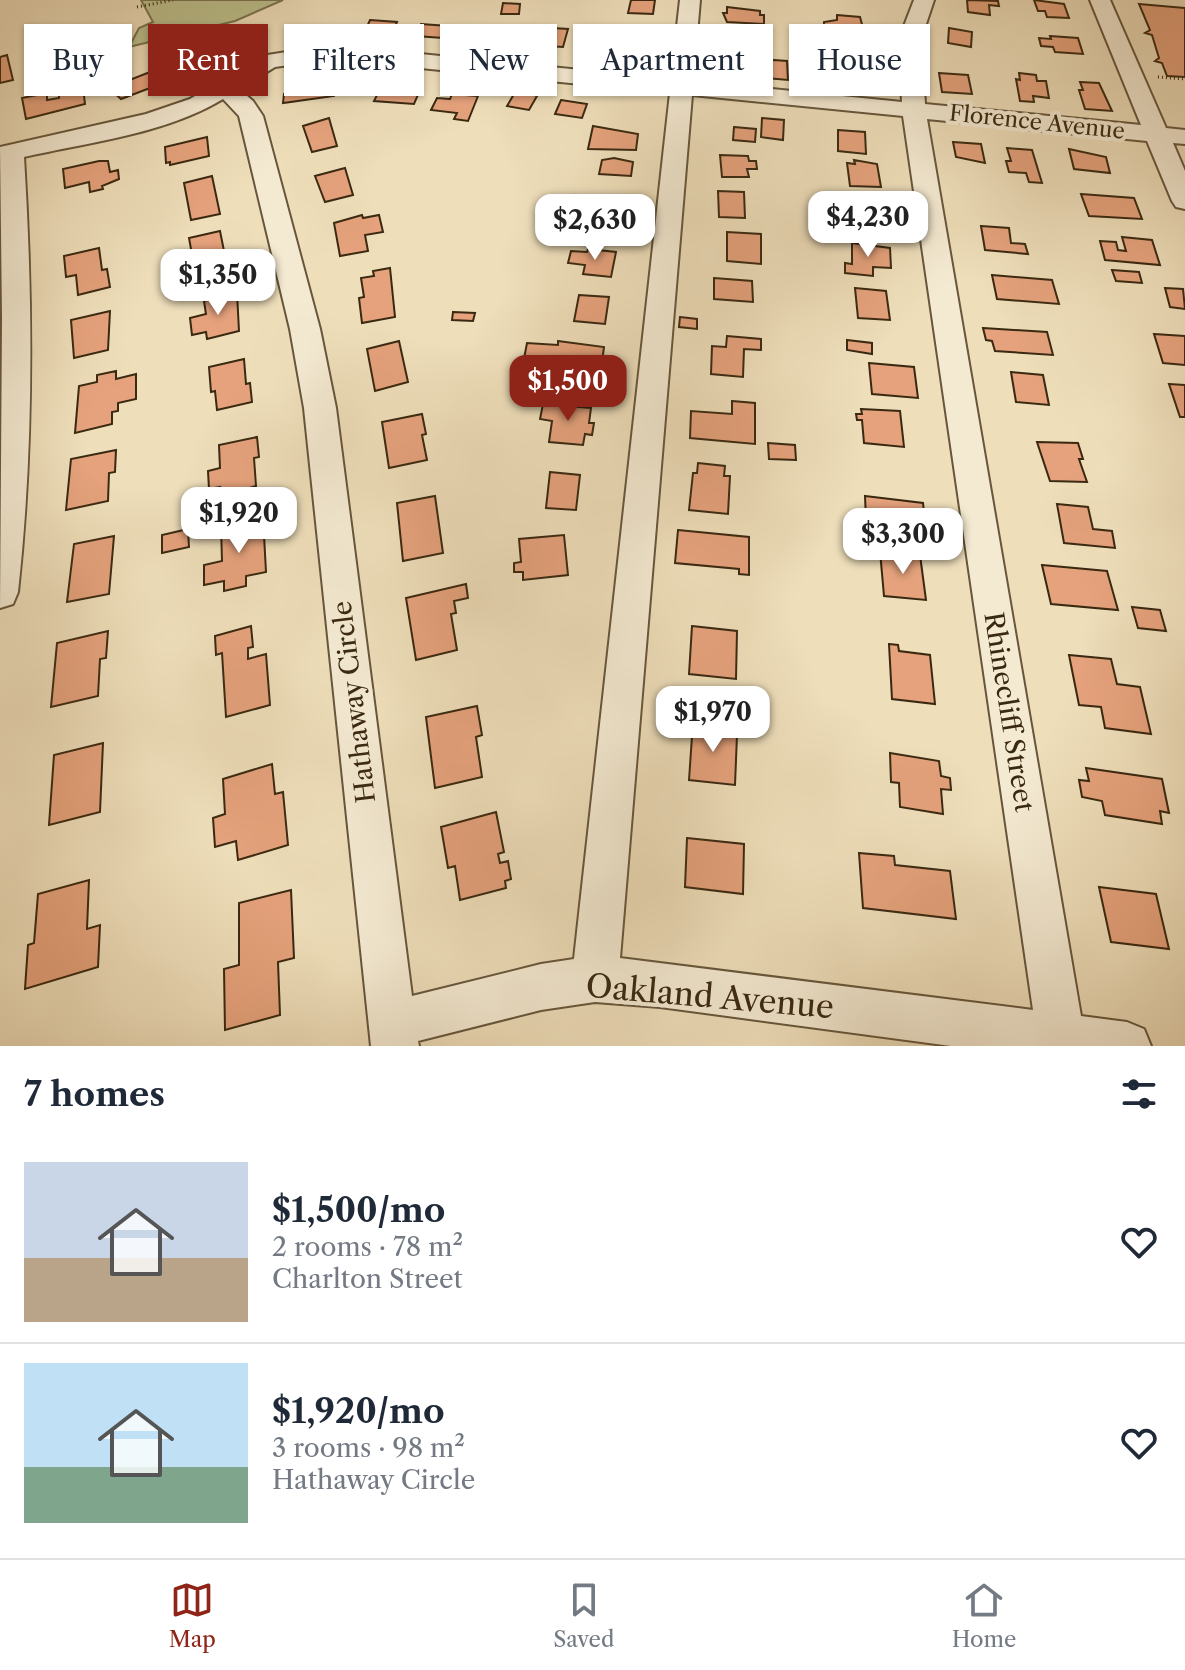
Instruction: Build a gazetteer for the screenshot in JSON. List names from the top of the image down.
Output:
{
  "streets": {
    "street": [
      "Florence Avenue",
      "Hathaway Circle",
      "Rhinecliff Street",
      "Oakland Avenue"
    ]
  },
  "crossings": [
    ["Florence Avenue", "Rhinecliff Street"],
    ["Hathaway Circle", "Oakland Avenue"],
    ["Rhinecliff Street", "Oakland Avenue"]
  ],
  "page": {
    "chip": [
      "Buy",
      "Rent",
      "Filters",
      "New",
      "Apartment",
      "House"
    ],
    "price": [
      "$4,230",
      "$2,630",
      "$1,350",
      "$1,500",
      "$1,920",
      "$3,300",
      "$1,970"
    ],
    "heading": "7 homes",
    "list": [
      {
        "name": "$1,500/mo",
        "note": "2 rooms · 78 m² · Charlton Street"
      },
      {
        "name": "$1,920/mo",
        "note": "3 rooms · 98 m² · Hathaway Circle"
      }
    ],
    "tabs": ["Map", "Saved", "Home"]
  }
}
